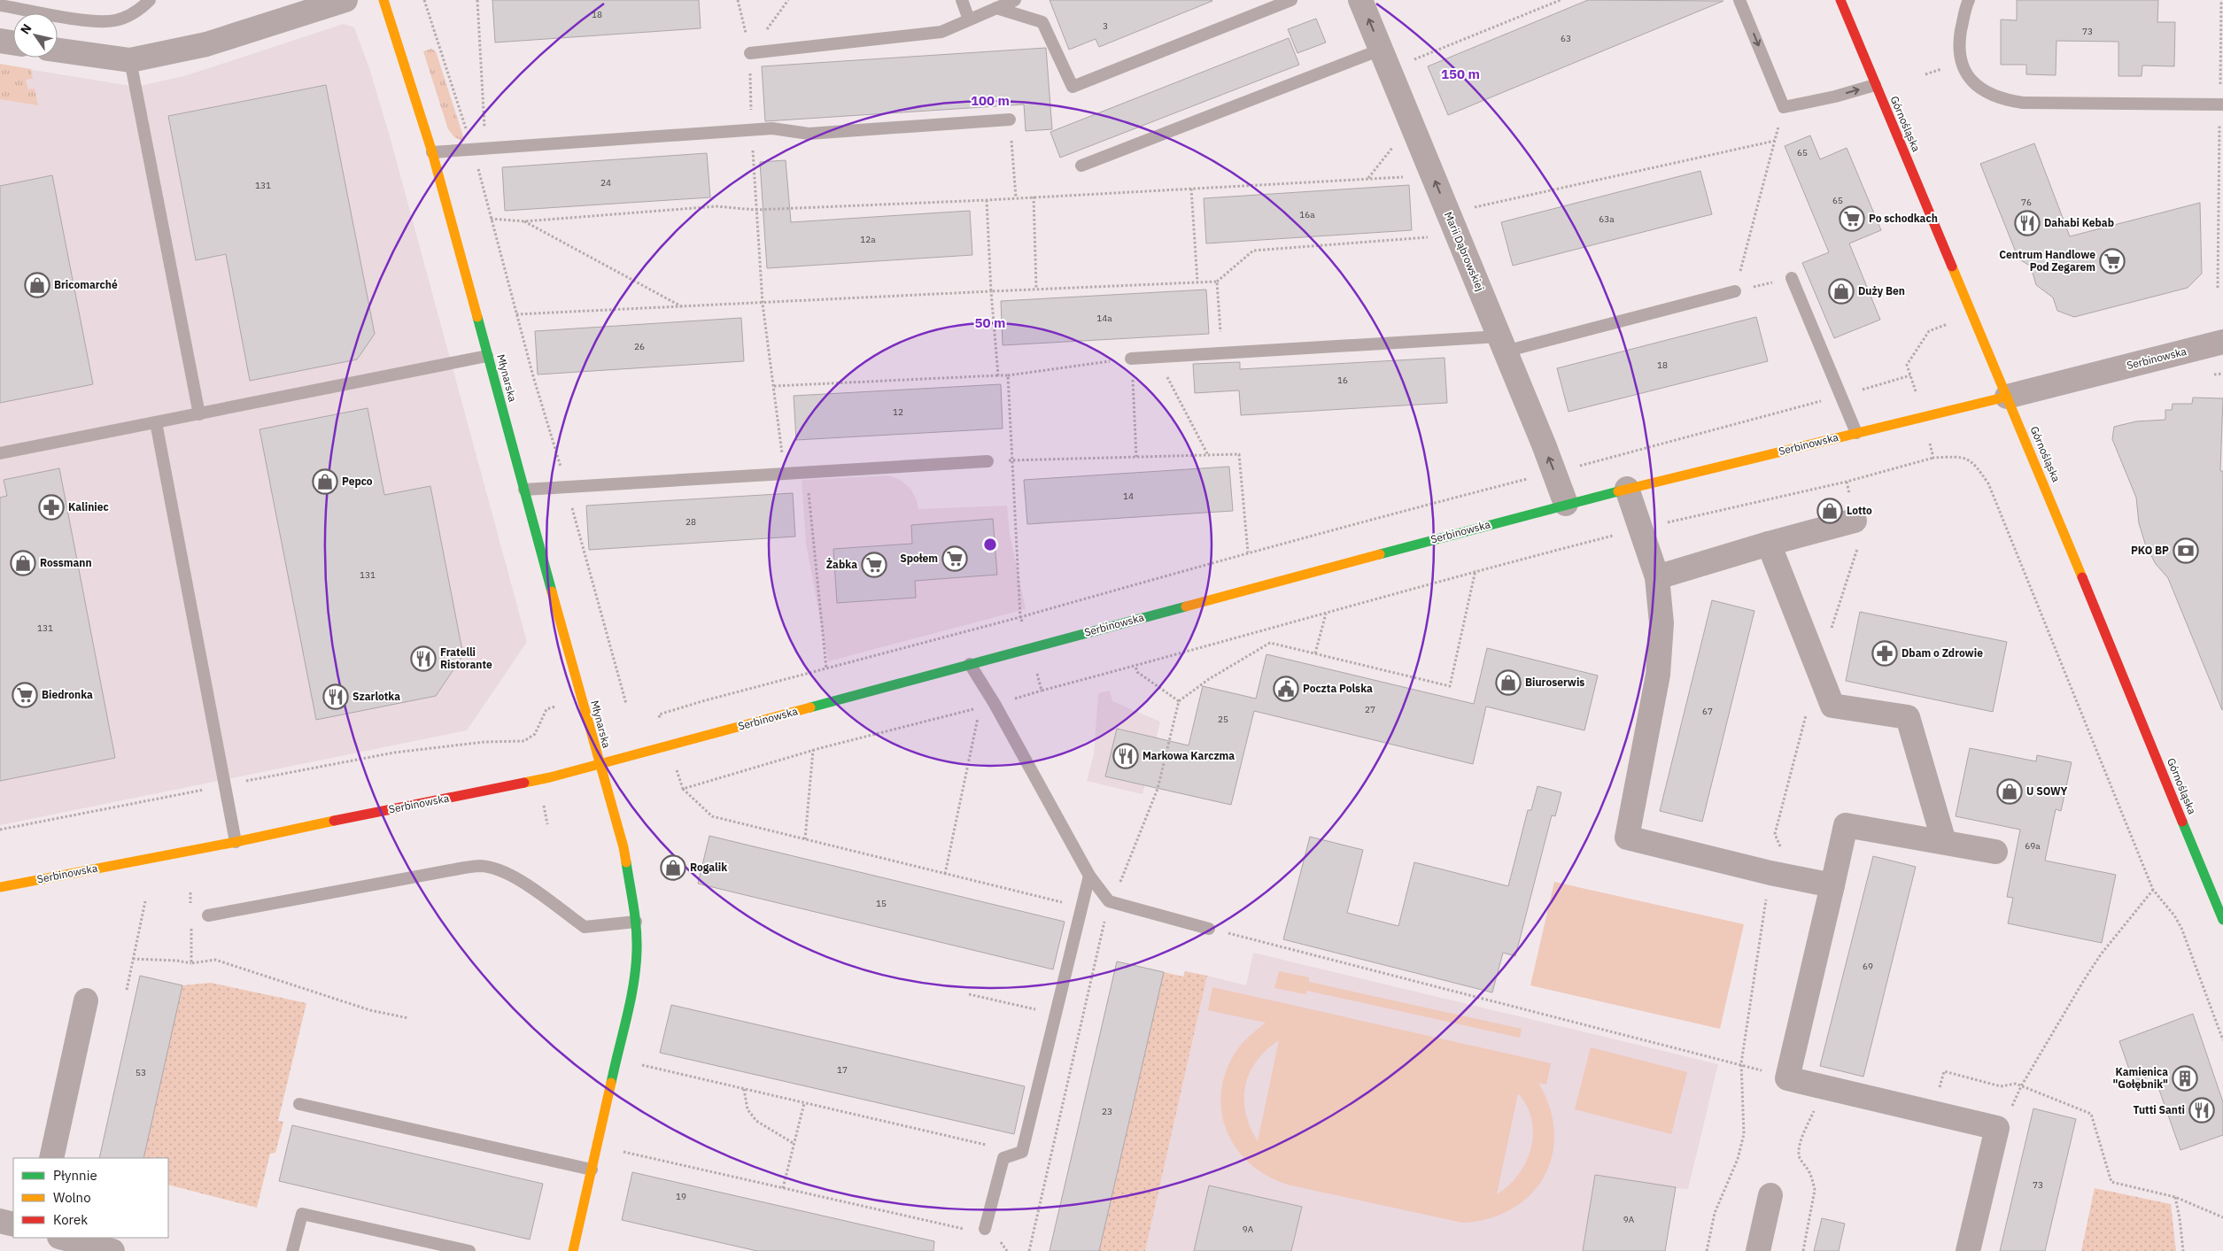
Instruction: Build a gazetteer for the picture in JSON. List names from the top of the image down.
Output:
{
  "streets": {
    "street": [
      "Górnośląska",
      "Marii Dąbrowskiej",
      "Serbinowska",
      "Młynarska"
    ]
  },
  "crossings": [
    ["Górnośląska", "Serbinowska"],
    ["Marii Dąbrowskiej", "Serbinowska"],
    ["Serbinowska", "Młynarska"]
  ],
  "one_way": ["Marii Dąbrowskiej"],
  "places": {
    "supermarket": [
      "Po schodkach",
      "Centrum Handlowe Pod Zegarem",
      "Społem",
      "Żabka",
      "Biedronka"
    ],
    "restaurant": [
      "Dahabi Kebab",
      "Fratelli Ristorante",
      "Szarlotka",
      "Markowa Karczma",
      "Tutti Santi"
    ],
    "shop": [
      "Bricomarché",
      "Duży Ben",
      "Pepco",
      "Lotto",
      "Rossmann",
      "Biuroserwis",
      "U SOWY",
      "Rogalik"
    ],
    "pharmacy": ["Kaliniec", "Dbam o Zdrowie"],
    "bank": ["PKO BP"],
    "public building": ["Poczta Polska"],
    "building": ["Kamienica \"Gołębnik\""]
  },
  "house_numbers": [
    "18",
    "3",
    "73",
    "63",
    "65",
    "24",
    "131",
    "65",
    "76",
    "16a",
    "63a",
    "12a",
    "14a",
    "26",
    "18",
    "16",
    "12",
    "14",
    "28",
    "131",
    "131",
    "27",
    "67",
    "25",
    "69a",
    "15",
    "69",
    "17",
    "53",
    "23",
    "73",
    "19",
    "9A",
    "9A"
  ],
  "legend": ["Płynnie", "Wolno", "Korek"],
  "north": "top left",
  "rings": ["150 m", "100 m", "50 m"]
}
